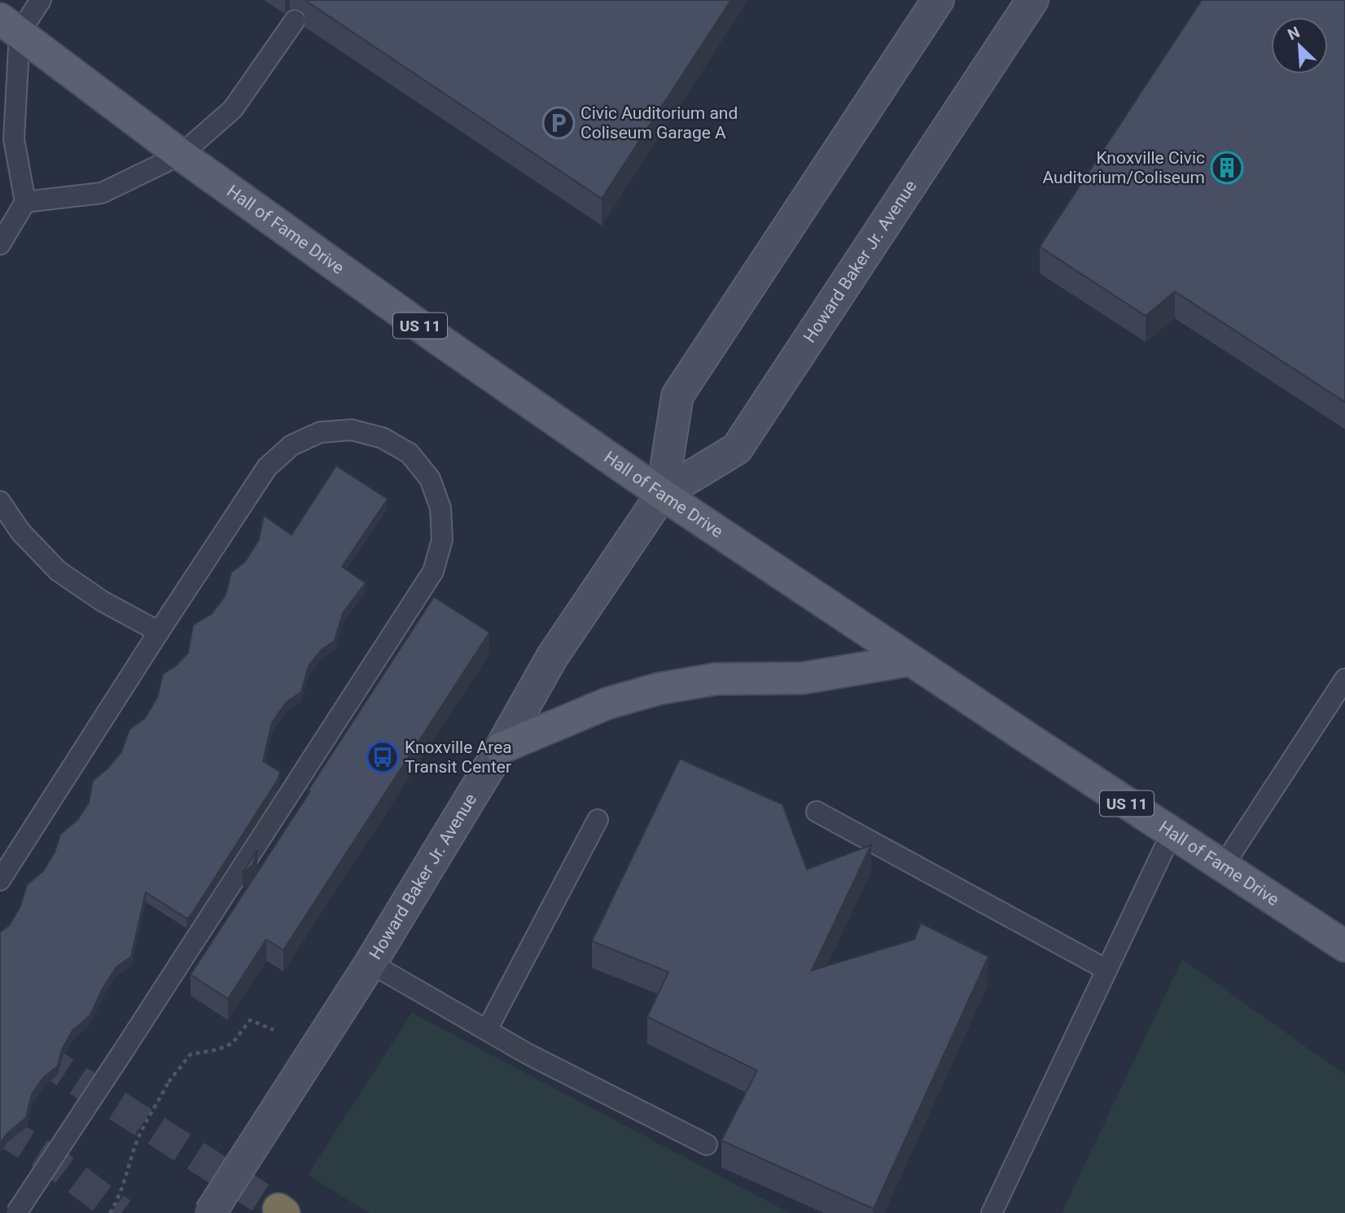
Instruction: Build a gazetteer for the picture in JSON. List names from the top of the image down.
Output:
{
  "streets": {
    "main road": ["Hall of Fame Drive", "US 11"],
    "street": ["Howard Baker Jr. Avenue"]
  },
  "crossings": [
    ["Hall of Fame Drive", "Howard Baker Jr. Avenue"]
  ],
  "places": {
    "parking": ["Civic Auditorium and Coliseum Garage A"],
    "building": ["Knoxville Civic Auditorium/Coliseum"],
    "bus stop": ["Knoxville Area Transit Center"]
  },
  "north": "top left"
}
